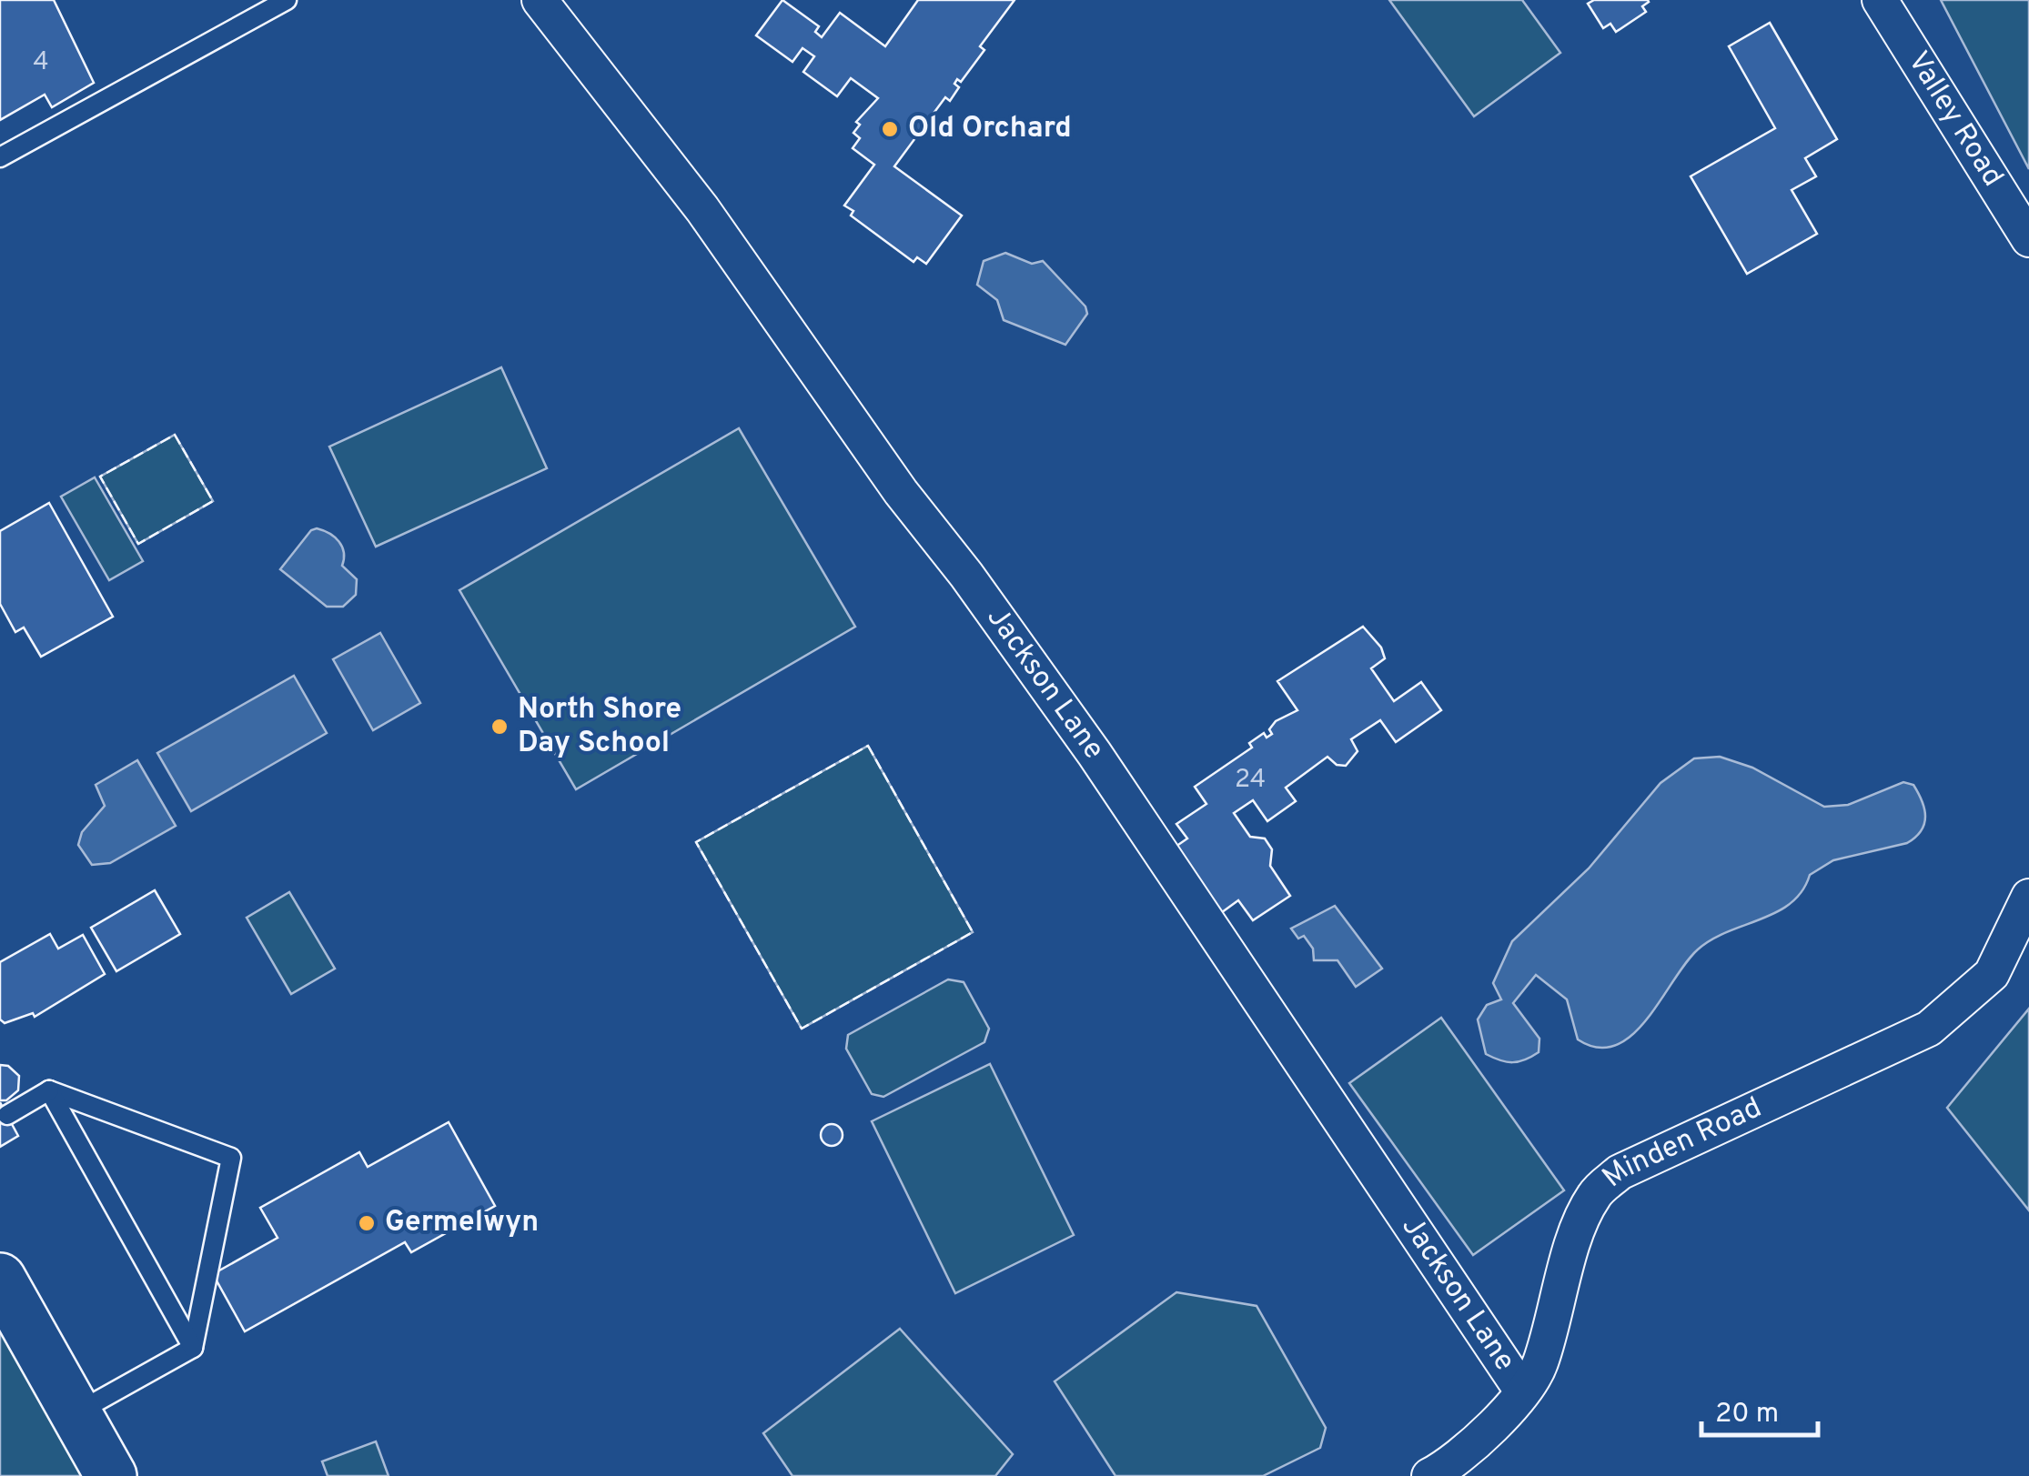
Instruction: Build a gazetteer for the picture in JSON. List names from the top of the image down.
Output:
{
  "streets": {
    "street": ["Valley Road", "Jackson Lane", "Minden Road"]
  },
  "crossings": [
    ["Jackson Lane", "Minden Road"]
  ],
  "places": ["Old Orchard", "North Shore Day School", "Germelwyn"],
  "house_numbers": ["4", "24"],
  "scale_bar": "20 m"
}
